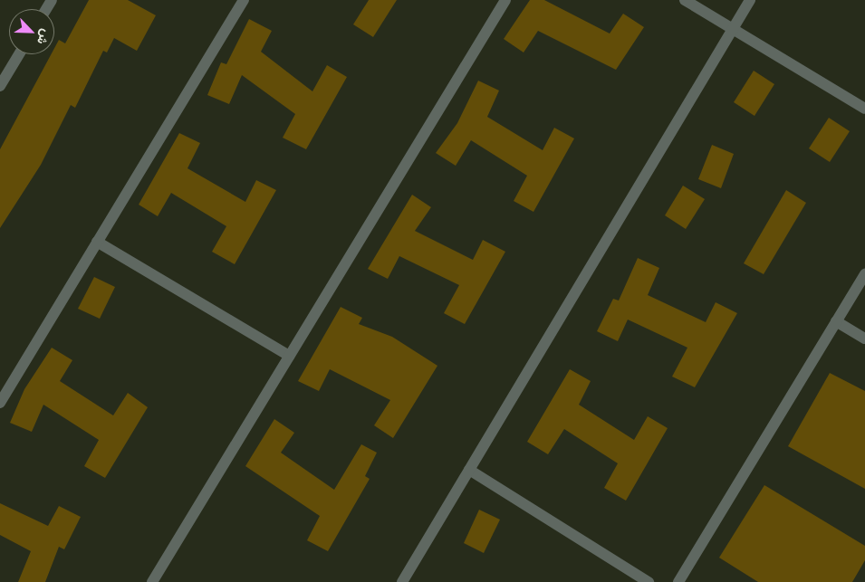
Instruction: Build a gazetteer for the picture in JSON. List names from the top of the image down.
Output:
{
  "north": "bottom right"
}
